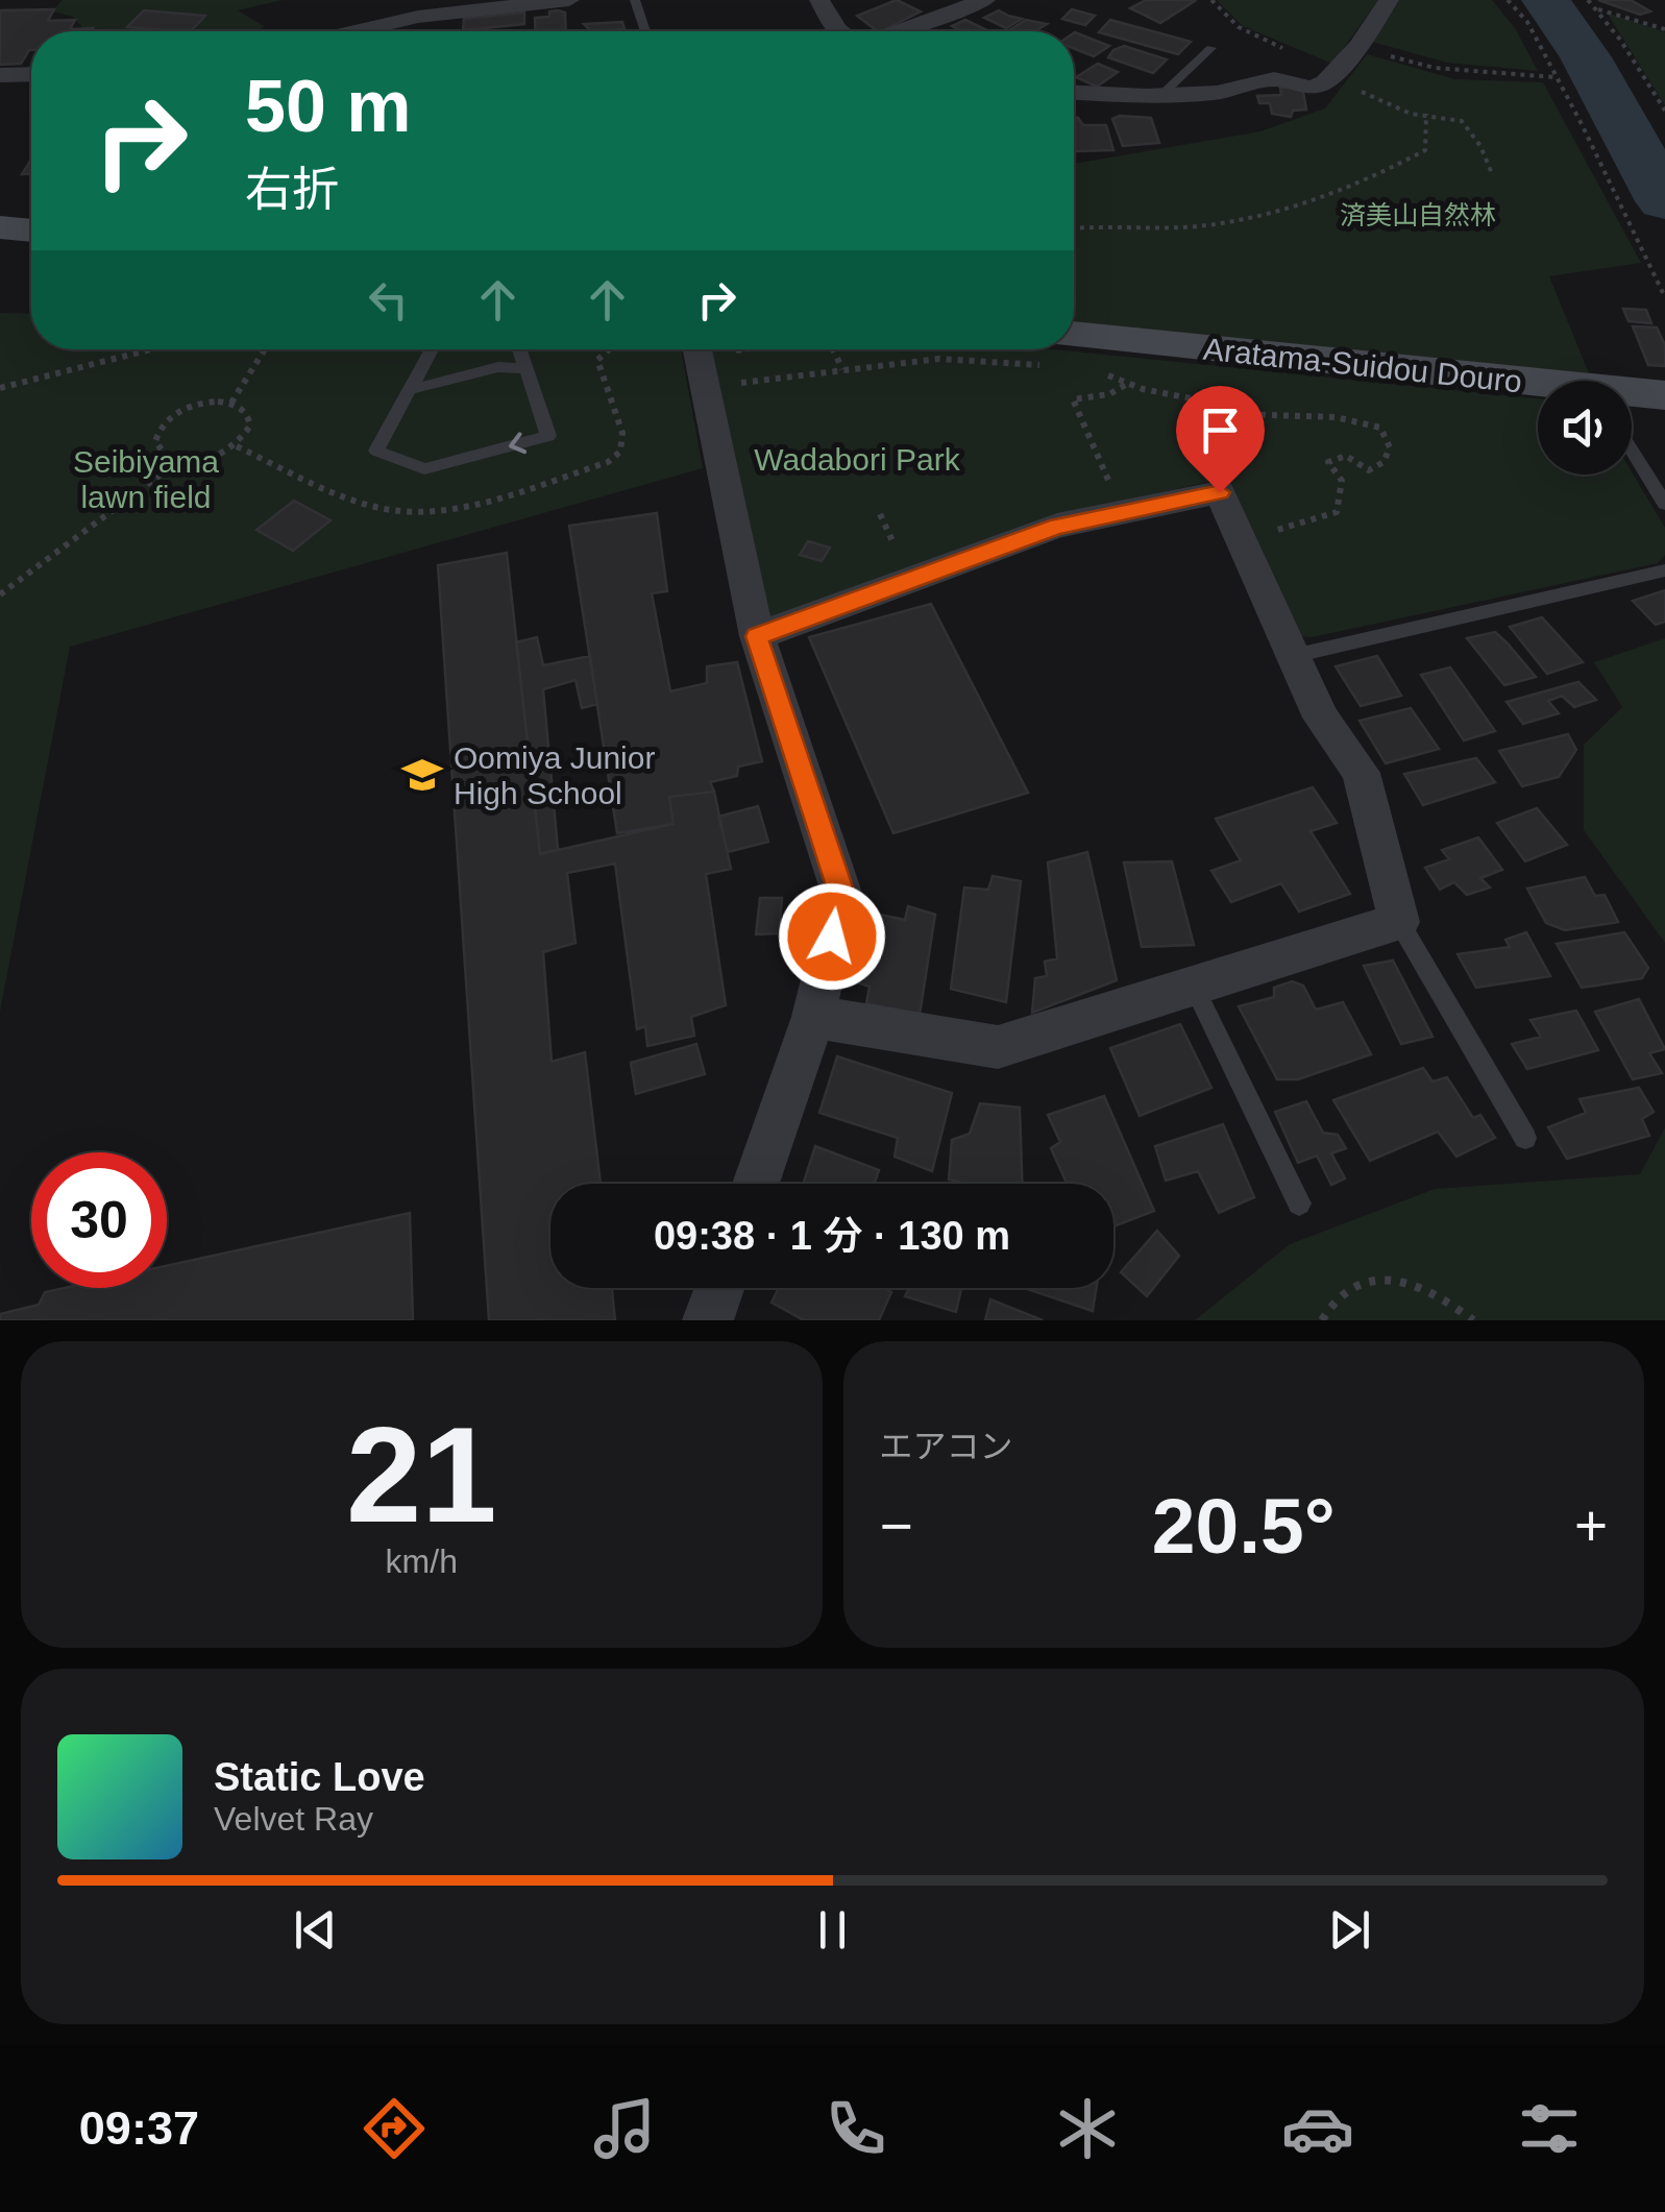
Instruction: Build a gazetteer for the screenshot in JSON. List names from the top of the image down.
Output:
{
  "streets": {
    "main road": ["Aratama-Suidou Douro"]
  },
  "parks": ["済美山自然林", "Wadabori Park", "Seibiyama lawn field"],
  "places": {
    "school or university": ["Oomiya Junior High School"]
  },
  "page": {
    "turn": ["50 m", "右折"],
    "limit": "30",
    "trip": "09:38 · 1 分 · 130 m",
    "tile": [
      ["21", "km/h"],
      "エアコン"
    ],
    "heat": ["−", "20.5°", "+"],
    "song": ["Static Love", "Velvet Ray"],
    "tabs": "09:37"
  }
}
